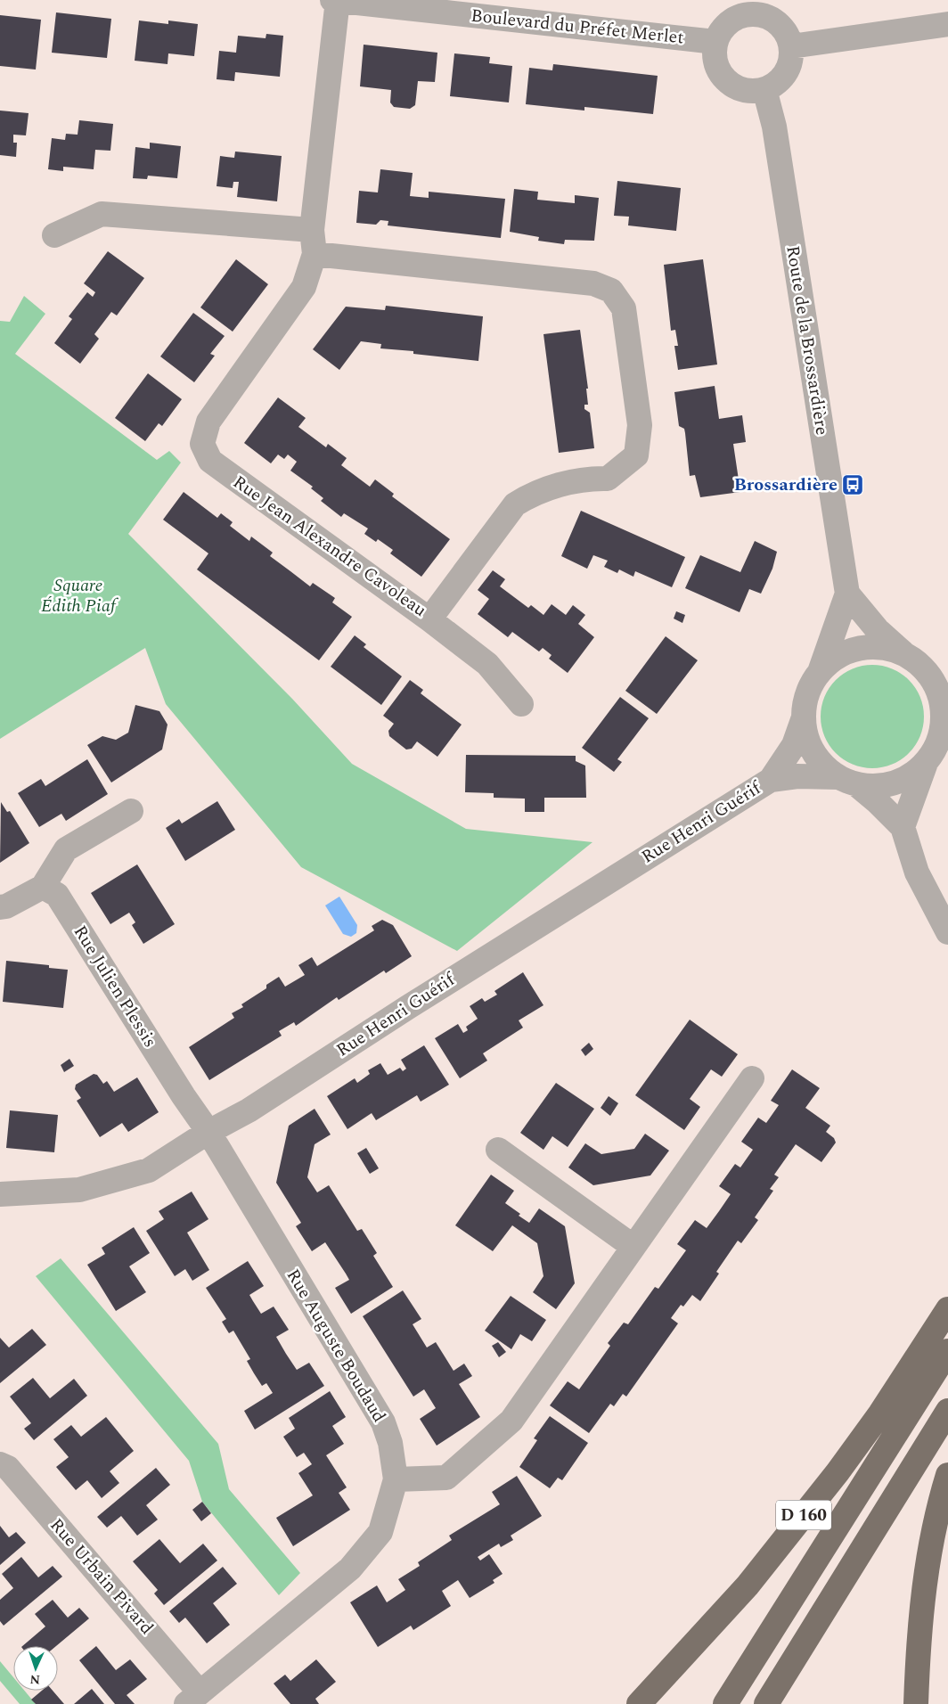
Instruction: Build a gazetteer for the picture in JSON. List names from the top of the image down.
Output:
{
  "streets": {
    "highway": ["D 160"],
    "street": [
      "Boulevard du Préfet Merlet",
      "Route de la Brossardière",
      "Rue Jean Alexandre Cavoleau",
      "Rue Henri Guérif",
      "Rue Julien Plessis",
      "Rue Auguste Boudaud",
      "Rue Urbain Pivard"
    ]
  },
  "crossings": [
    ["Boulevard du Préfet Merlet", "Route de la Brossardière"],
    ["Boulevard du Préfet Merlet", "Rue Jean Alexandre Cavoleau"],
    ["Route de la Brossardière", "Rue Henri Guérif"],
    ["Rue Henri Guérif", "Rue Julien Plessis"],
    ["Rue Henri Guérif", "Rue Auguste Boudaud"],
    ["Rue Julien Plessis", "Rue Auguste Boudaud"],
    ["Rue Auguste Boudaud", "Rue Urbain Pivard"]
  ],
  "parks": ["Square Édith Piaf"],
  "places": {
    "bus stop": ["Brossardière"]
  },
  "north": "bottom"
}
